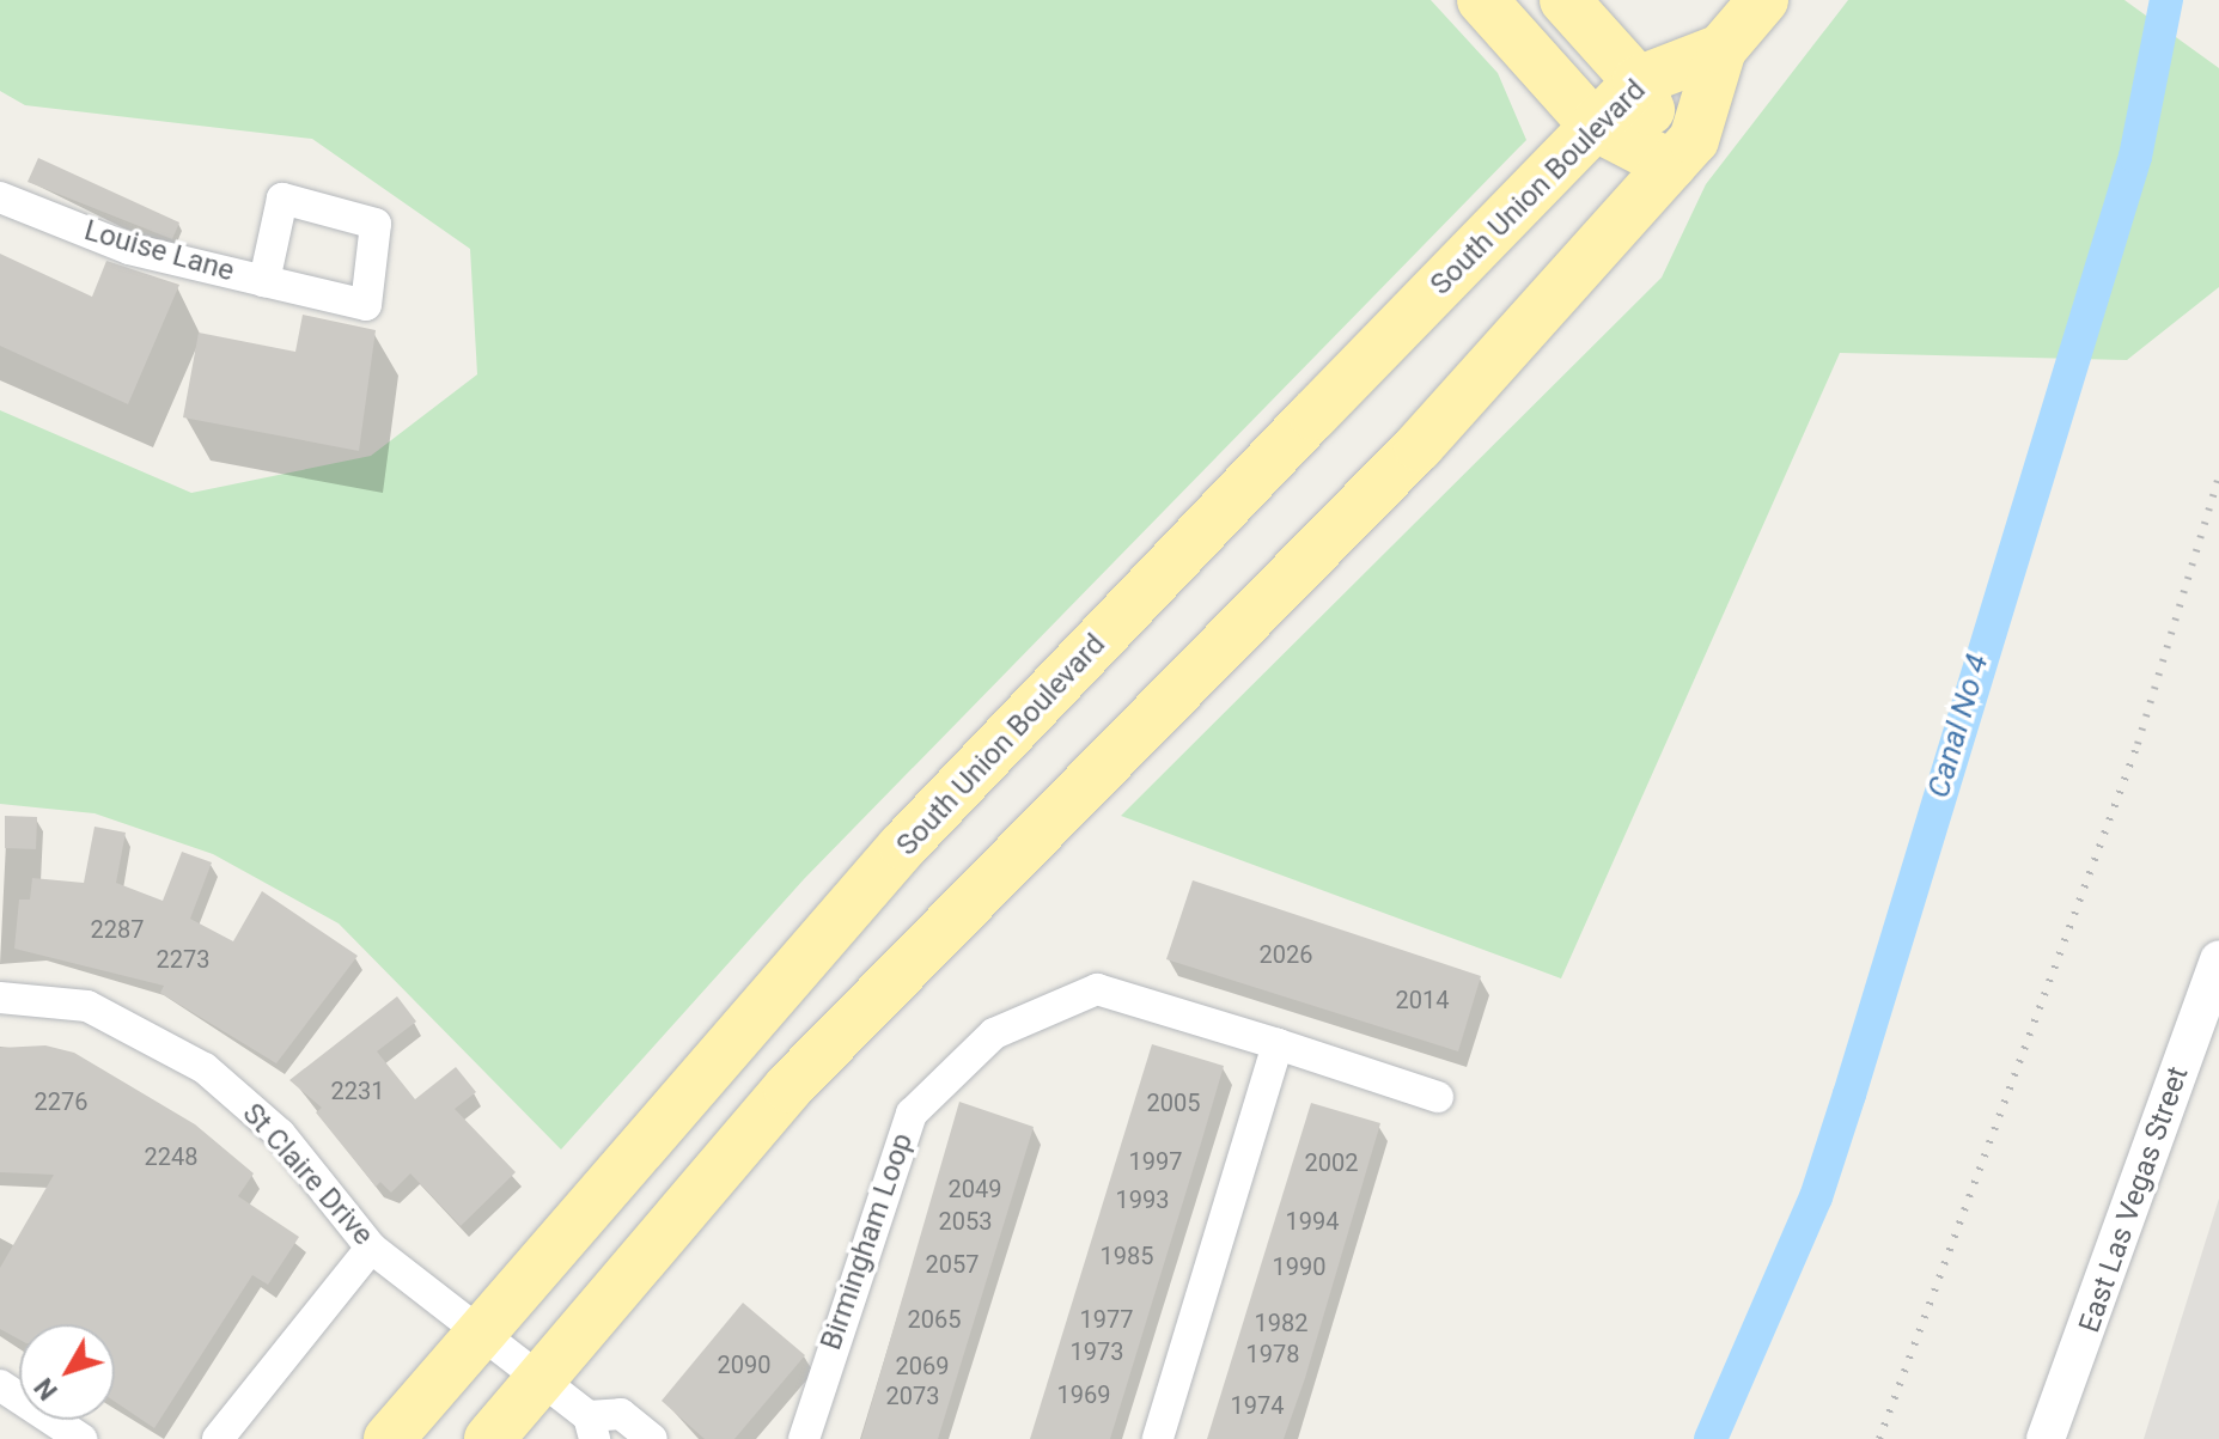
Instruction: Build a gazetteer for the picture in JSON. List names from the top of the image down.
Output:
{
  "streets": {
    "main road": ["South Union Boulevard"],
    "street": [
      "Louise Lane",
      "St Claire Drive",
      "East Las Vegas Street",
      "Birmingham Loop"
    ]
  },
  "crossings": [
    ["South Union Boulevard", "St Claire Drive"]
  ],
  "water": ["Canal No 4"],
  "house_numbers": [
    "2287",
    "2026",
    "2273",
    "2014",
    "2231",
    "2276",
    "2005",
    "2248",
    "1997",
    "2002",
    "2049",
    "1993",
    "2053",
    "1994",
    "1985",
    "2057",
    "1990",
    "2065",
    "1977",
    "1982",
    "1973",
    "1978",
    "2090",
    "2069",
    "1969",
    "2073",
    "1974"
  ],
  "north": "bottom left"
}
